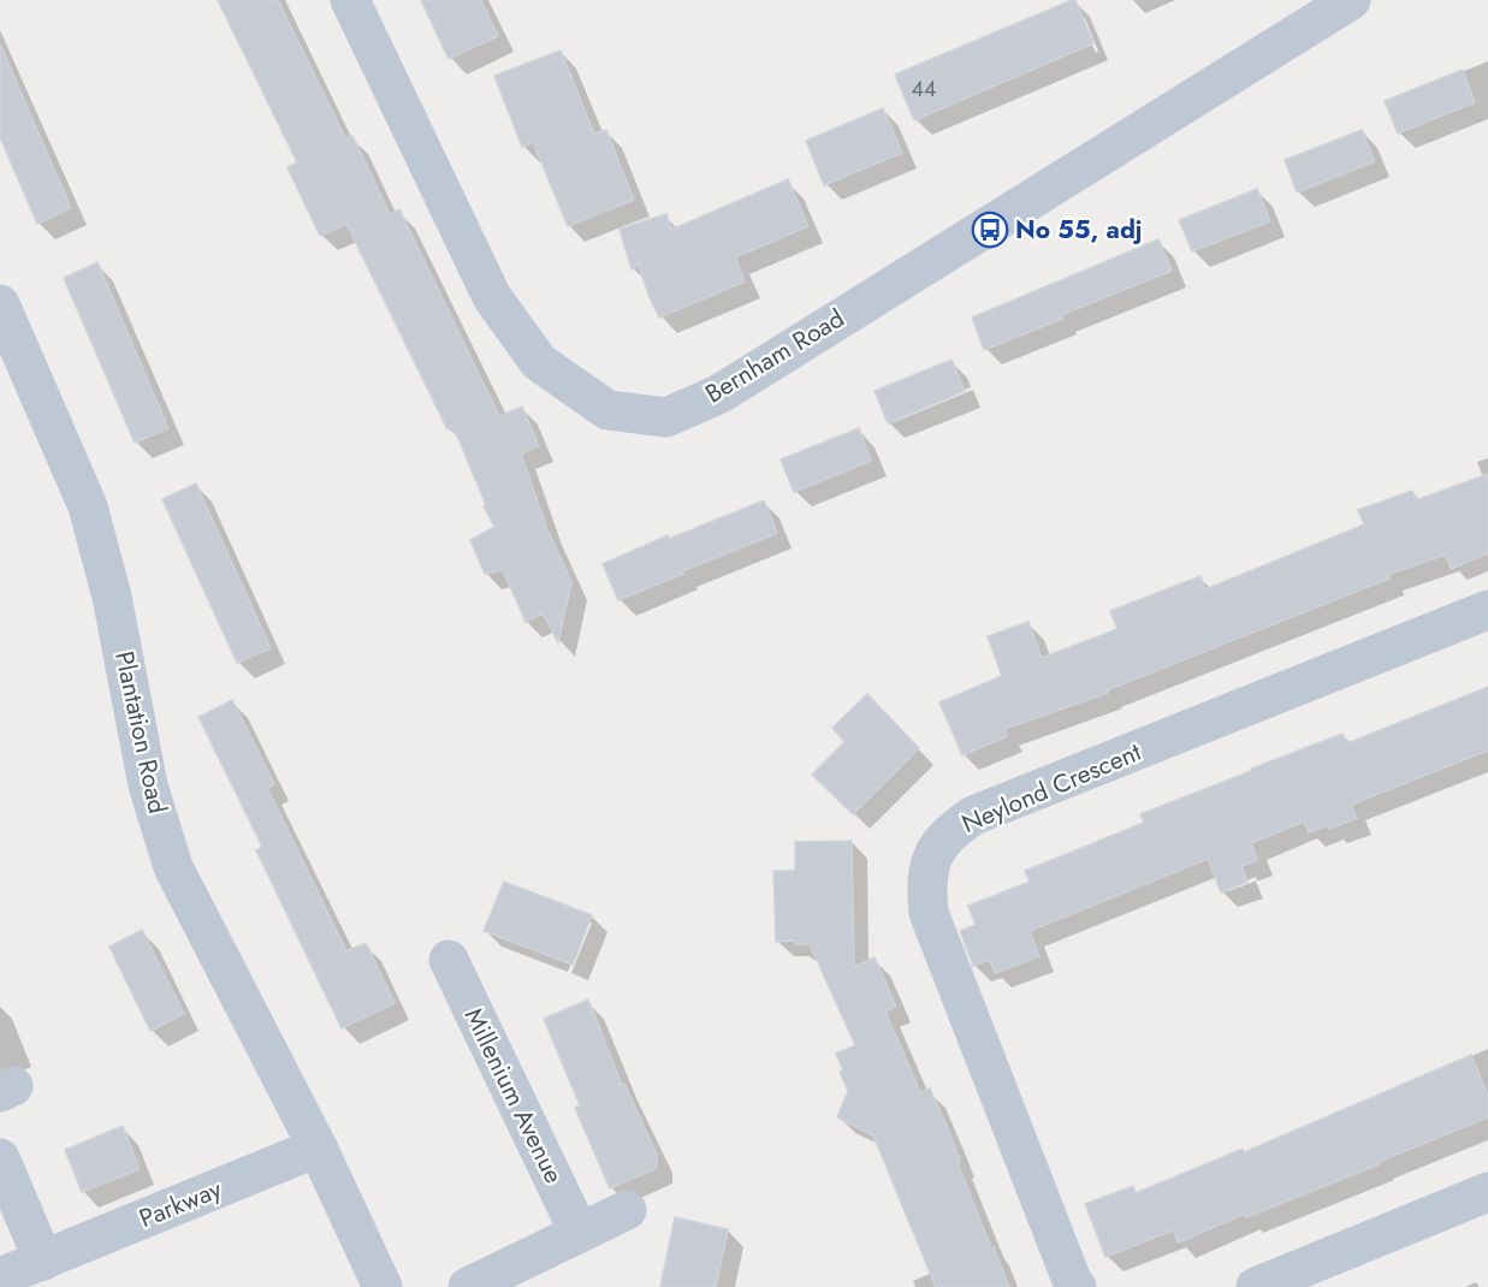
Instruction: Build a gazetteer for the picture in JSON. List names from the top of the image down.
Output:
{
  "streets": {
    "street": [
      "Bernham Road",
      "Plantation Road",
      "Neylond Crescent",
      "Millenium Avenue",
      "Parkway"
    ]
  },
  "crossings": [
    ["Plantation Road", "Parkway"]
  ],
  "places": {
    "bus stop": ["No 55, adj"]
  },
  "house_numbers": ["44"]
}
